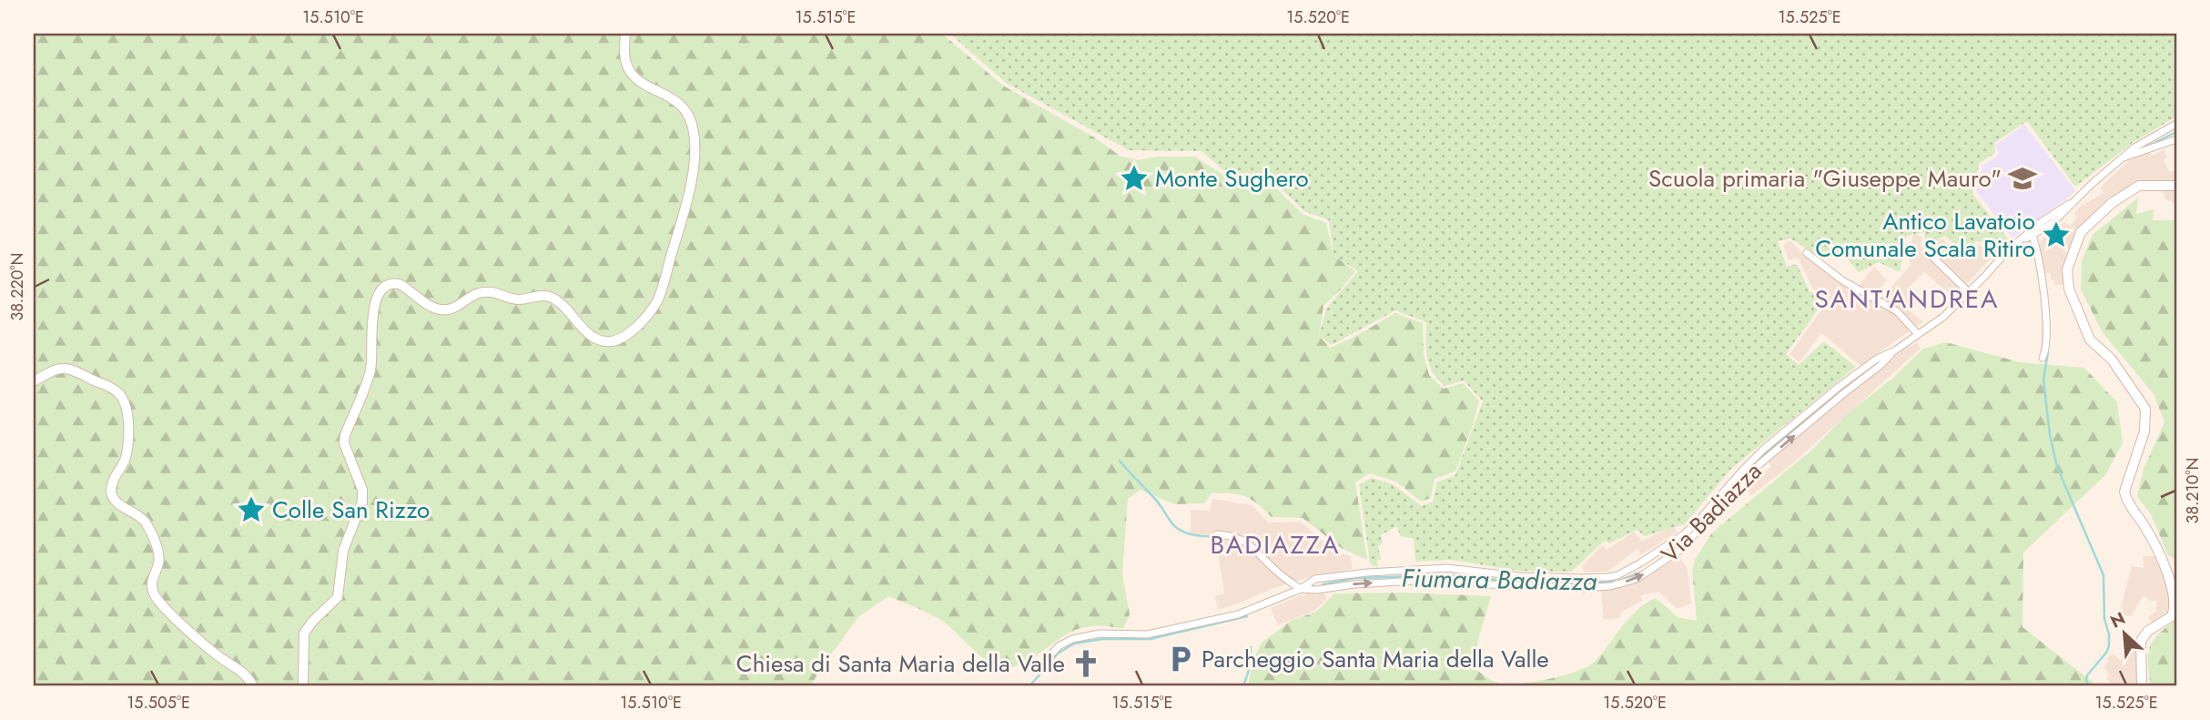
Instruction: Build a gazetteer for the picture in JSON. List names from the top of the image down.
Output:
{
  "streets": {
    "street": ["Via Badiazza"]
  },
  "districts": ["SANT'ANDREA", "BADIAZZA"],
  "water": ["Fiumara Badiazza"],
  "places": {
    "place": ["Monte Sughero", "Antico Lavatoio Comunale Scala Ritiro", "Colle San Rizzo"],
    "school or university": ["Scuola primaria \"Giuseppe Mauro\""],
    "parking": ["Parcheggio Santa Maria della Valle"],
    "church": ["Chiesa di Santa Maria della Valle"]
  },
  "north": "top left",
  "coordinates": [
    "15.510°E",
    "15.515°E",
    "15.520°E",
    "15.525°E",
    "38.220°N",
    "38.210°N",
    "15.505°E"
  ]
}
